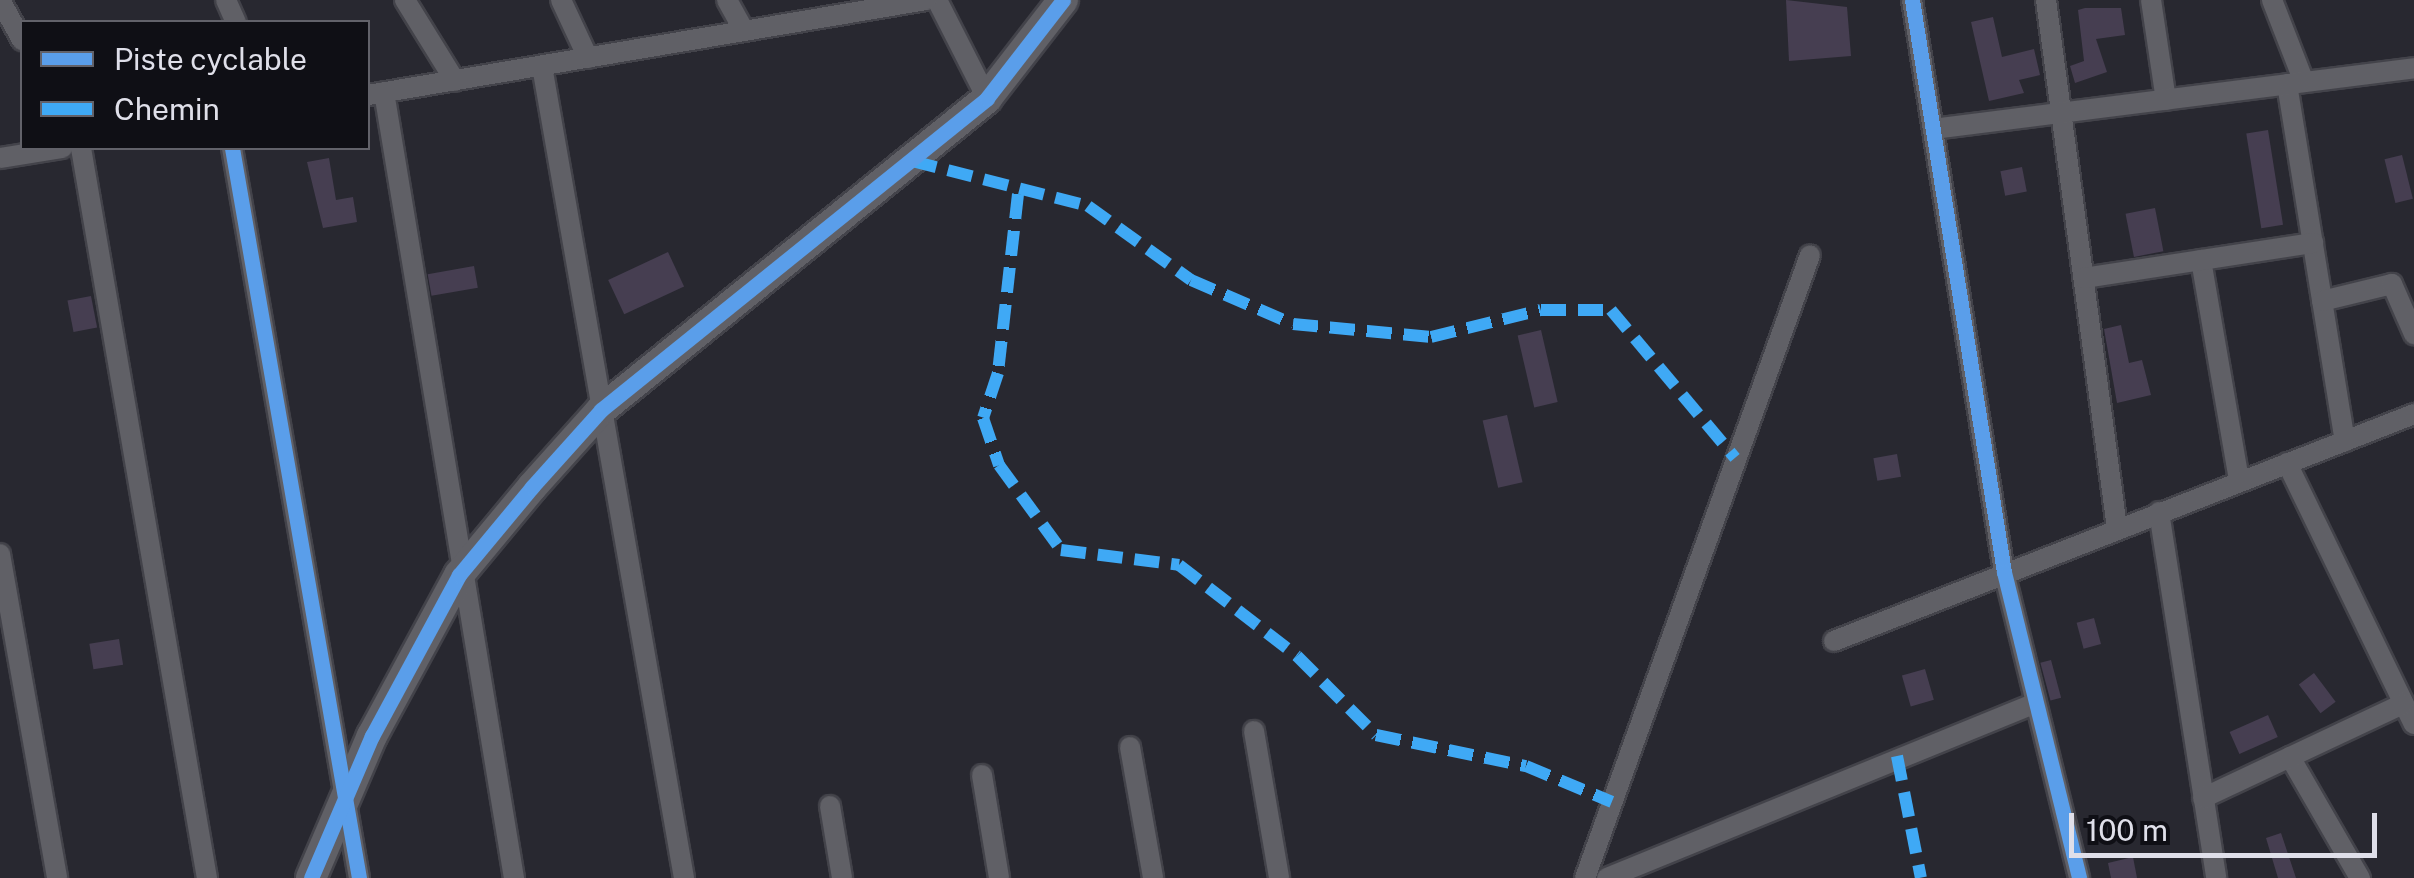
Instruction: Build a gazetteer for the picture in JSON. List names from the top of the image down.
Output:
{
  "legend": ["Piste cyclable", "Chemin"],
  "scale_bar": "100 m"
}
